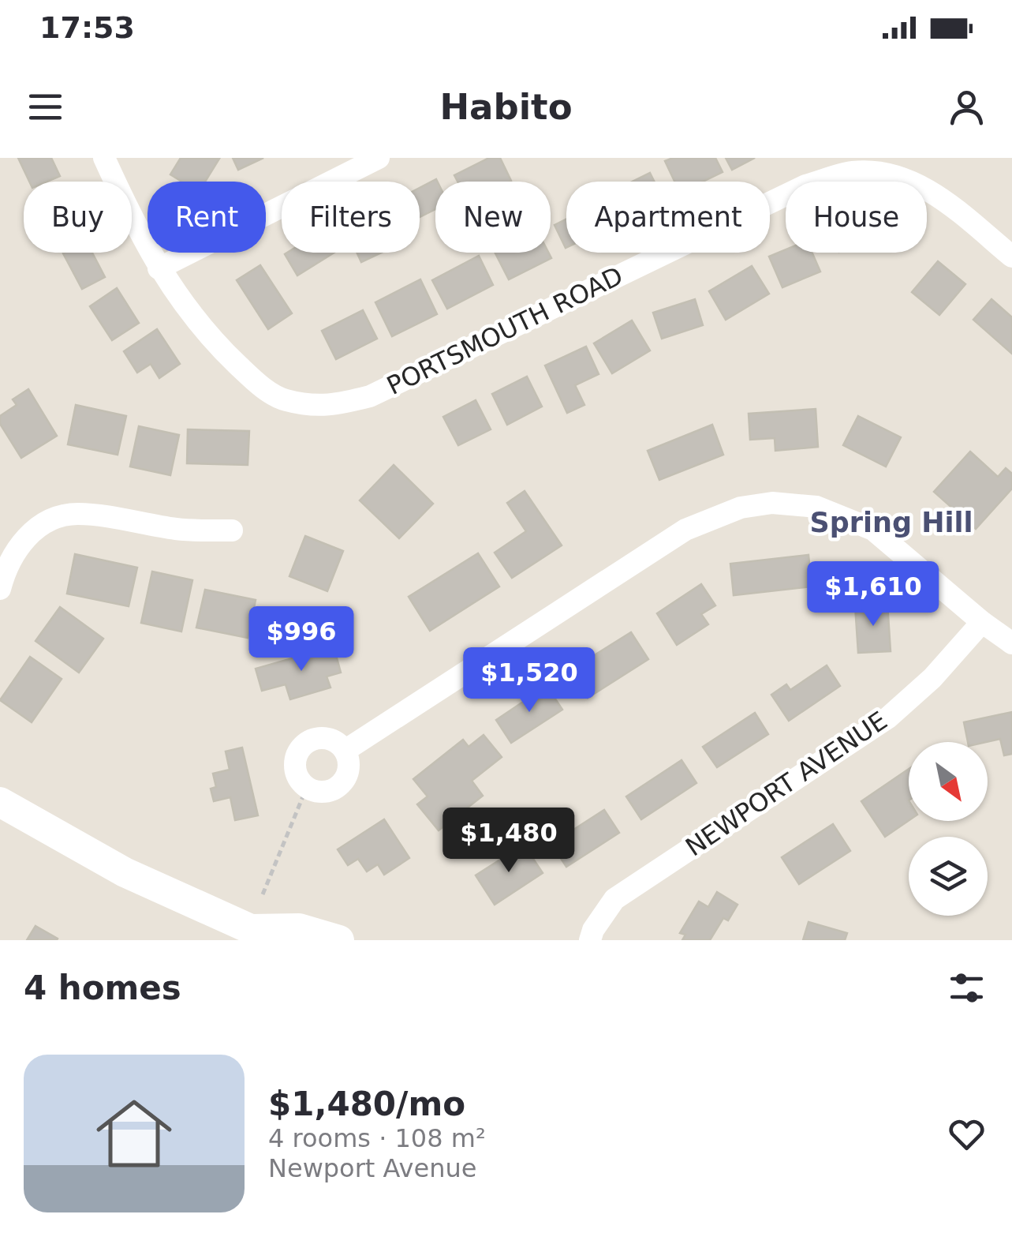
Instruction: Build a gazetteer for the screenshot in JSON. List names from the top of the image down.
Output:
{
  "streets": {
    "street": ["PORTSMOUTH ROAD", "NEWPORT AVENUE"]
  },
  "districts": ["Spring Hill"],
  "north": "bottom right",
  "page": {
    "status": "17:53",
    "header": "Habito",
    "chip": [
      "Buy",
      "Rent",
      "Filters",
      "New",
      "Apartment",
      "House"
    ],
    "price": [
      "$1,610",
      "$996",
      "$1,520",
      "$1,480"
    ],
    "heading": "4 homes",
    "list": [
      {
        "name": "$1,480/mo",
        "note": "4 rooms · 108 m² · Newport Avenue"
      }
    ]
  }
}
